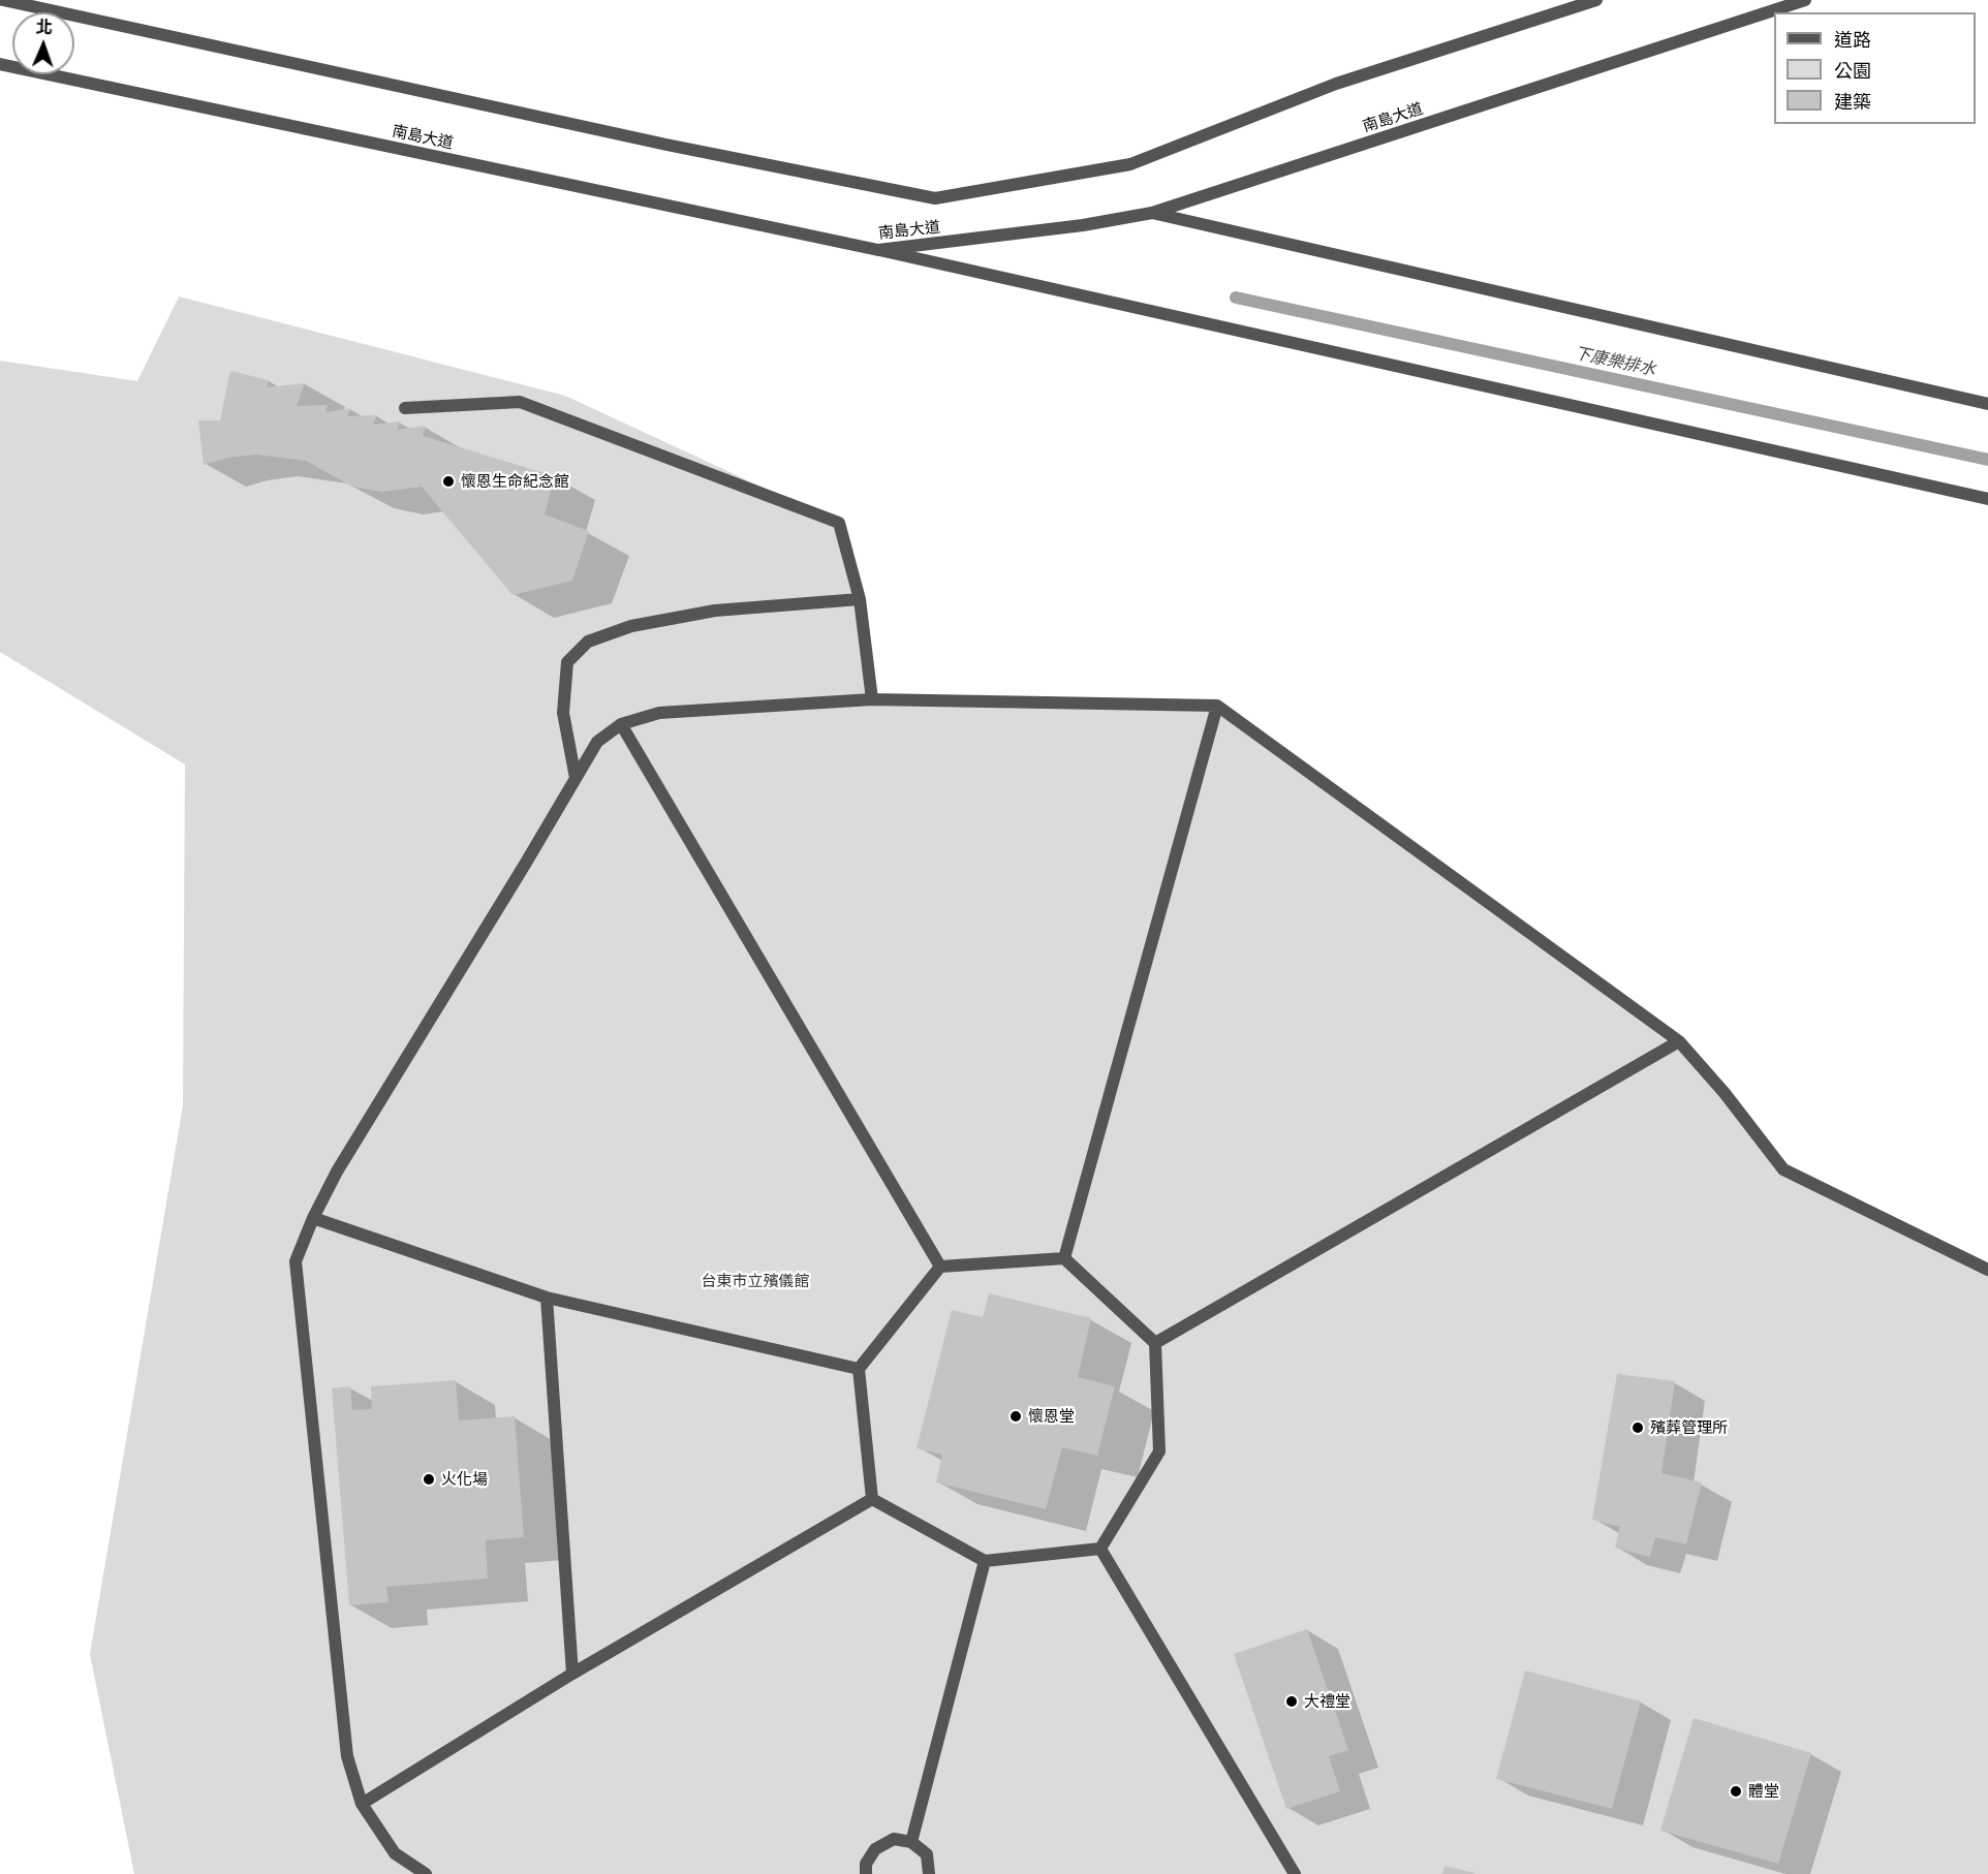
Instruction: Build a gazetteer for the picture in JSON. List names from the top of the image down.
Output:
{
  "streets": {
    "street": ["南島大道"]
  },
  "water": ["下康樂排水"],
  "parks": ["台東市立殯儀館"],
  "places": [
    "懷恩生命紀念館",
    "懷恩堂",
    "殯葬管理所",
    "火化場",
    "大禮堂",
    "體堂"
  ],
  "legend": ["道路", "公園", "建築"],
  "north": "top"
}
